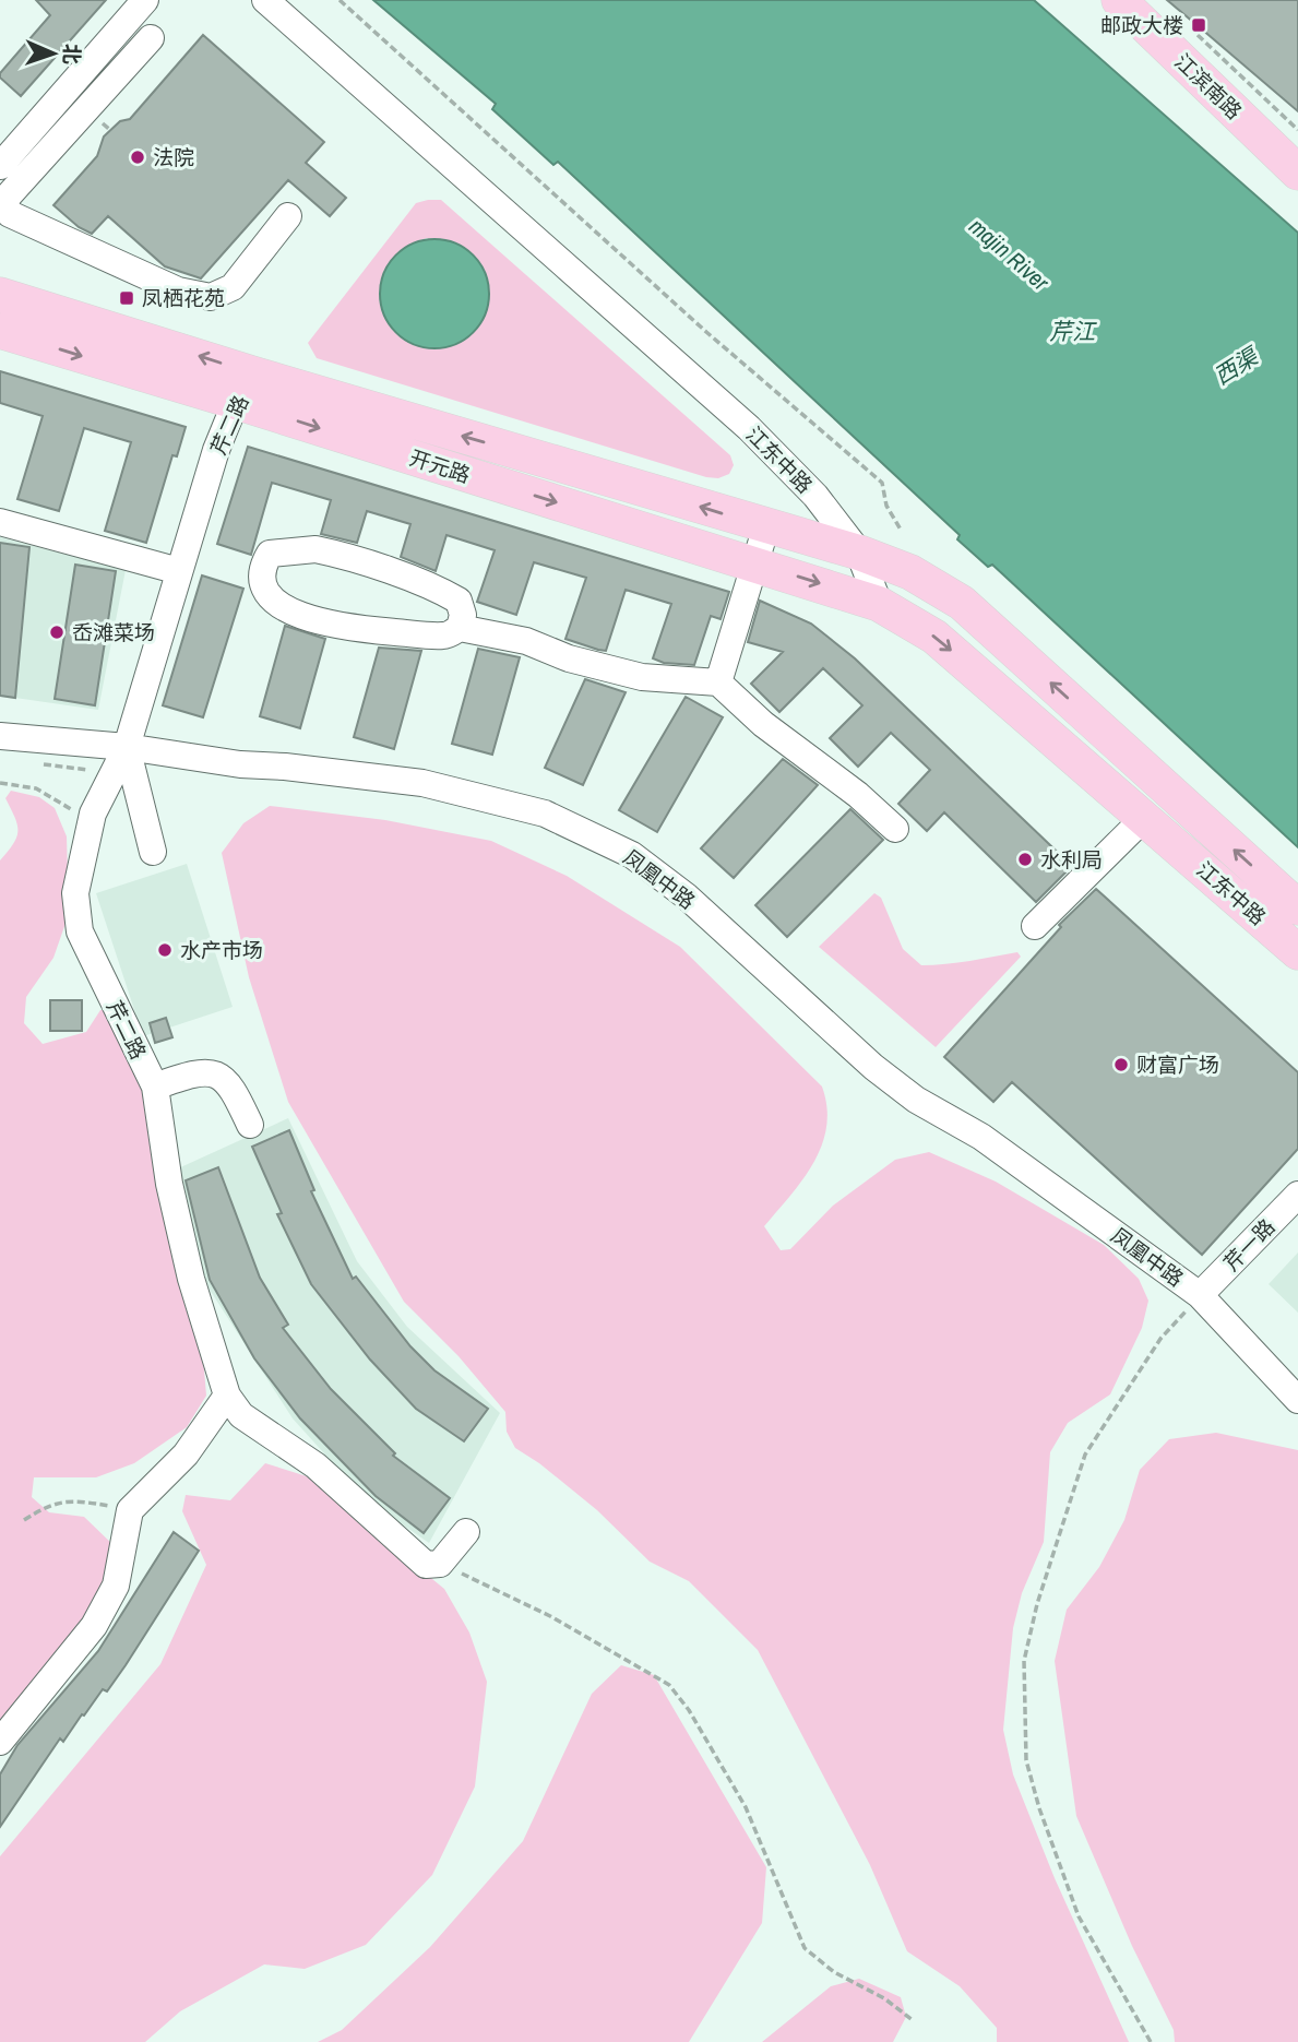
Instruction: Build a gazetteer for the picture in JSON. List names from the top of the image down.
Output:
{
  "streets": {
    "main road": ["江滨南路", "江东中路", "开元路"],
    "street": ["芹二路", "凤凰中路", "芹一路"]
  },
  "crossings": [
    ["芹二路", "开元路"],
    ["芹二路", "凤凰中路"],
    ["江东中路", "开元路"],
    ["凤凰中路", "芹一路"]
  ],
  "water": ["majin River", "芹江", "西渠"],
  "places": {
    "transit": ["邮政大楼", "凤栖花苑"],
    "other": [
      "法院",
      "岙滩菜场",
      "水利局",
      "水产市场",
      "财富广场"
    ]
  },
  "north": "right"
}
